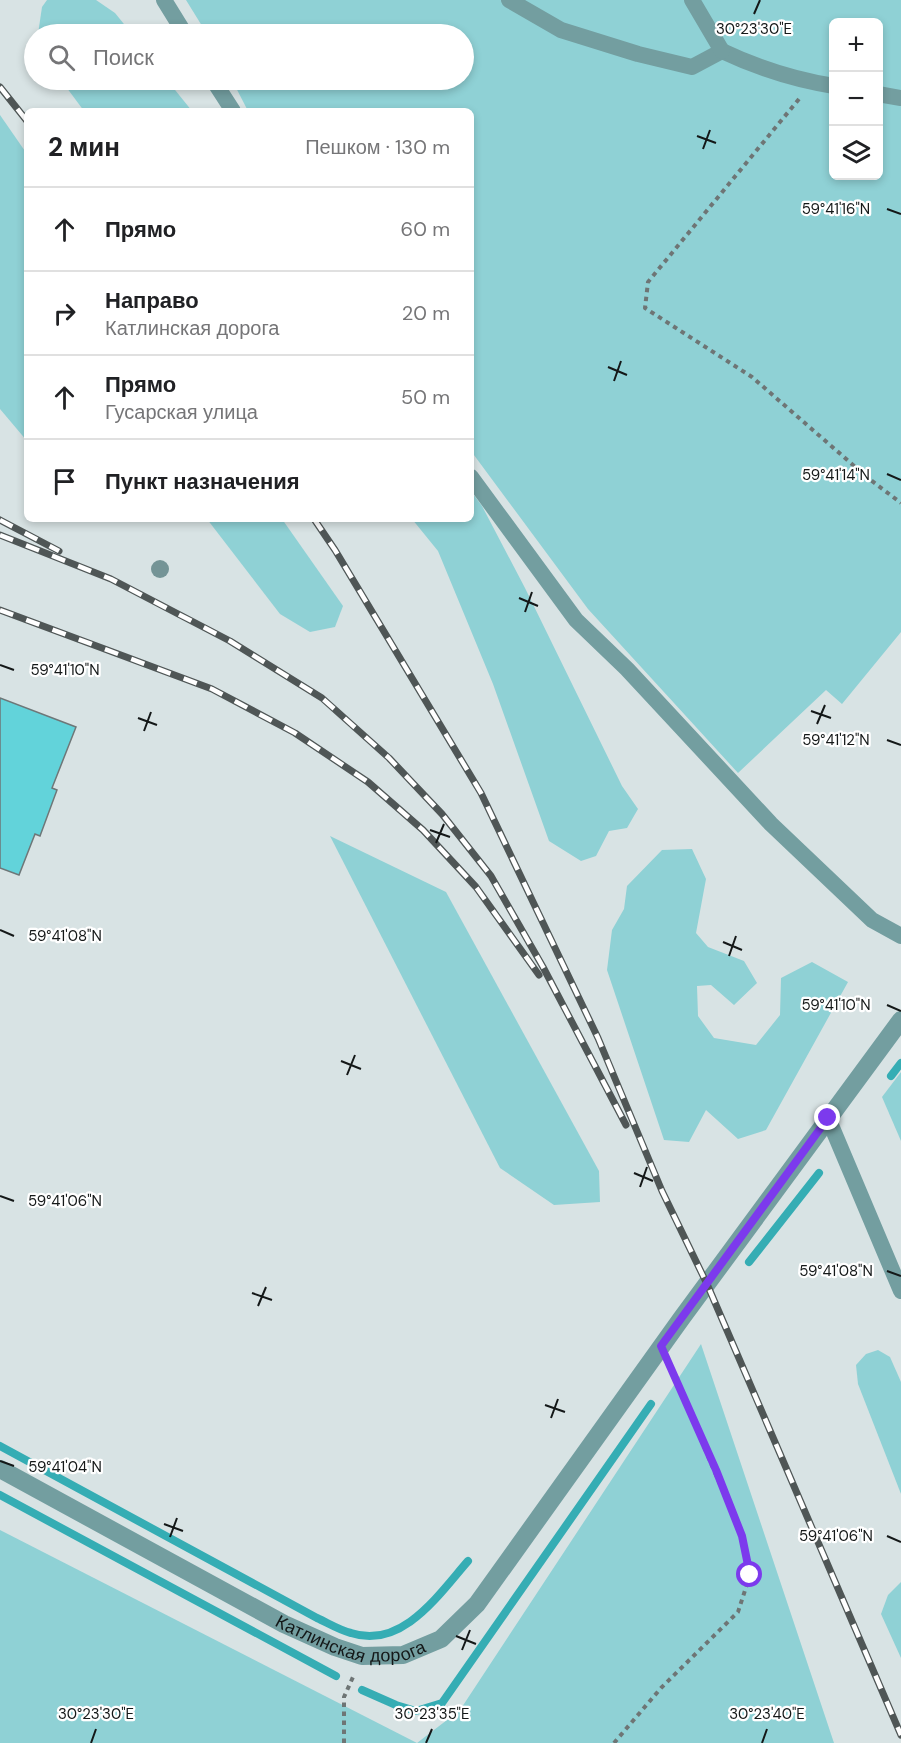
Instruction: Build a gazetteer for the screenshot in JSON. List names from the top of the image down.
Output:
{
  "streets": {
    "street": ["Катлинская дорога"]
  },
  "page": {
    "map_buttons": ["+", "−"],
    "search": "Поиск",
    "heading": ["2 мин", "Пешком · 130 m"],
    "list": [
      ["Прямо", "60 m"],
      ["Направо", "Катлинская дорога", "20 m"],
      ["Прямо", "Гусарская улица", "50 m"],
      "Пункт назначения"
    ]
  },
  "coordinates": [
    "30°23'30\"E",
    "59°41'16\"N",
    "59°41'14\"N",
    "59°41'10\"N",
    "59°41'12\"N",
    "59°41'08\"N",
    "59°41'06\"N",
    "59°41'04\"N",
    "30°23'35\"E",
    "30°23'40\"E"
  ]
}
